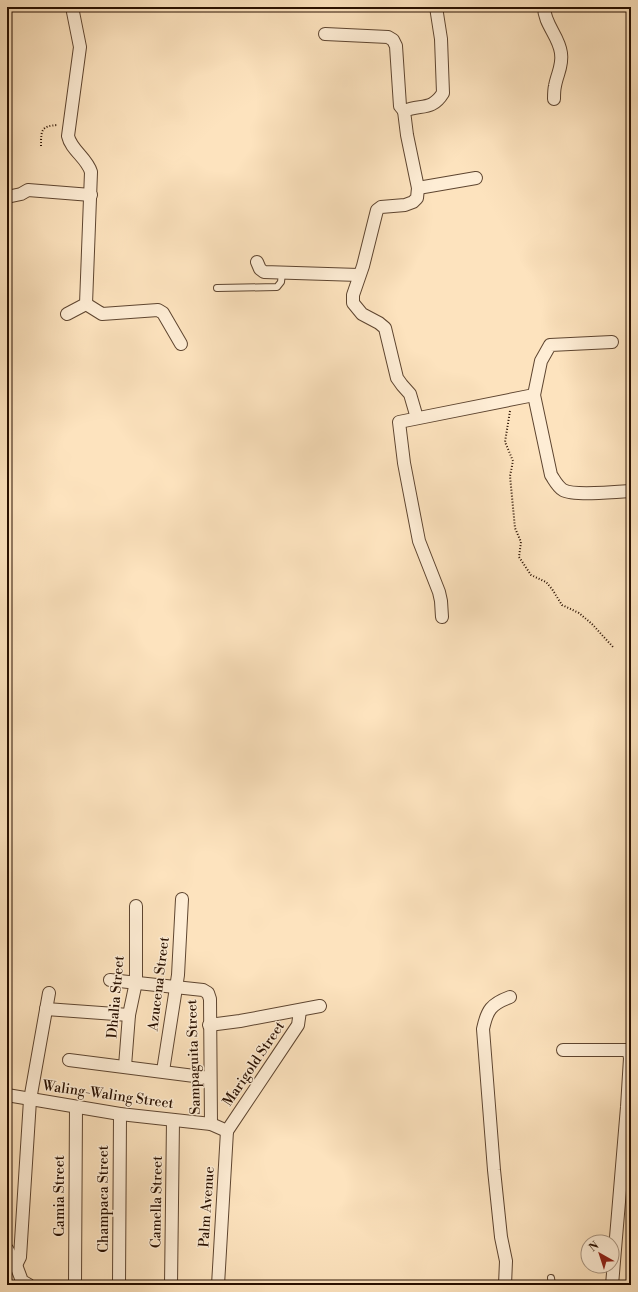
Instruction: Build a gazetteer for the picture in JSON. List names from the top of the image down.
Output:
{
  "streets": {
    "street": [
      "Azucena Street",
      "Dhalia Street",
      "Sampaguita Street",
      "Marigold Street",
      "Waling-Waling Street",
      "Camia Street",
      "Champaca Street",
      "Camella Street",
      "Palm Avenue"
    ]
  },
  "crossings": [
    ["Azucena Street", "Sampaguita Street"],
    ["Dhalia Street", "Sampaguita Street"],
    ["Sampaguita Street", "Waling-Waling Street"],
    ["Marigold Street", "Waling-Waling Street"],
    ["Marigold Street", "Palm Avenue"],
    ["Waling-Waling Street", "Camia Street"],
    ["Waling-Waling Street", "Champaca Street"],
    ["Waling-Waling Street", "Camella Street"],
    ["Waling-Waling Street", "Palm Avenue"]
  ],
  "north": "top left"
}
